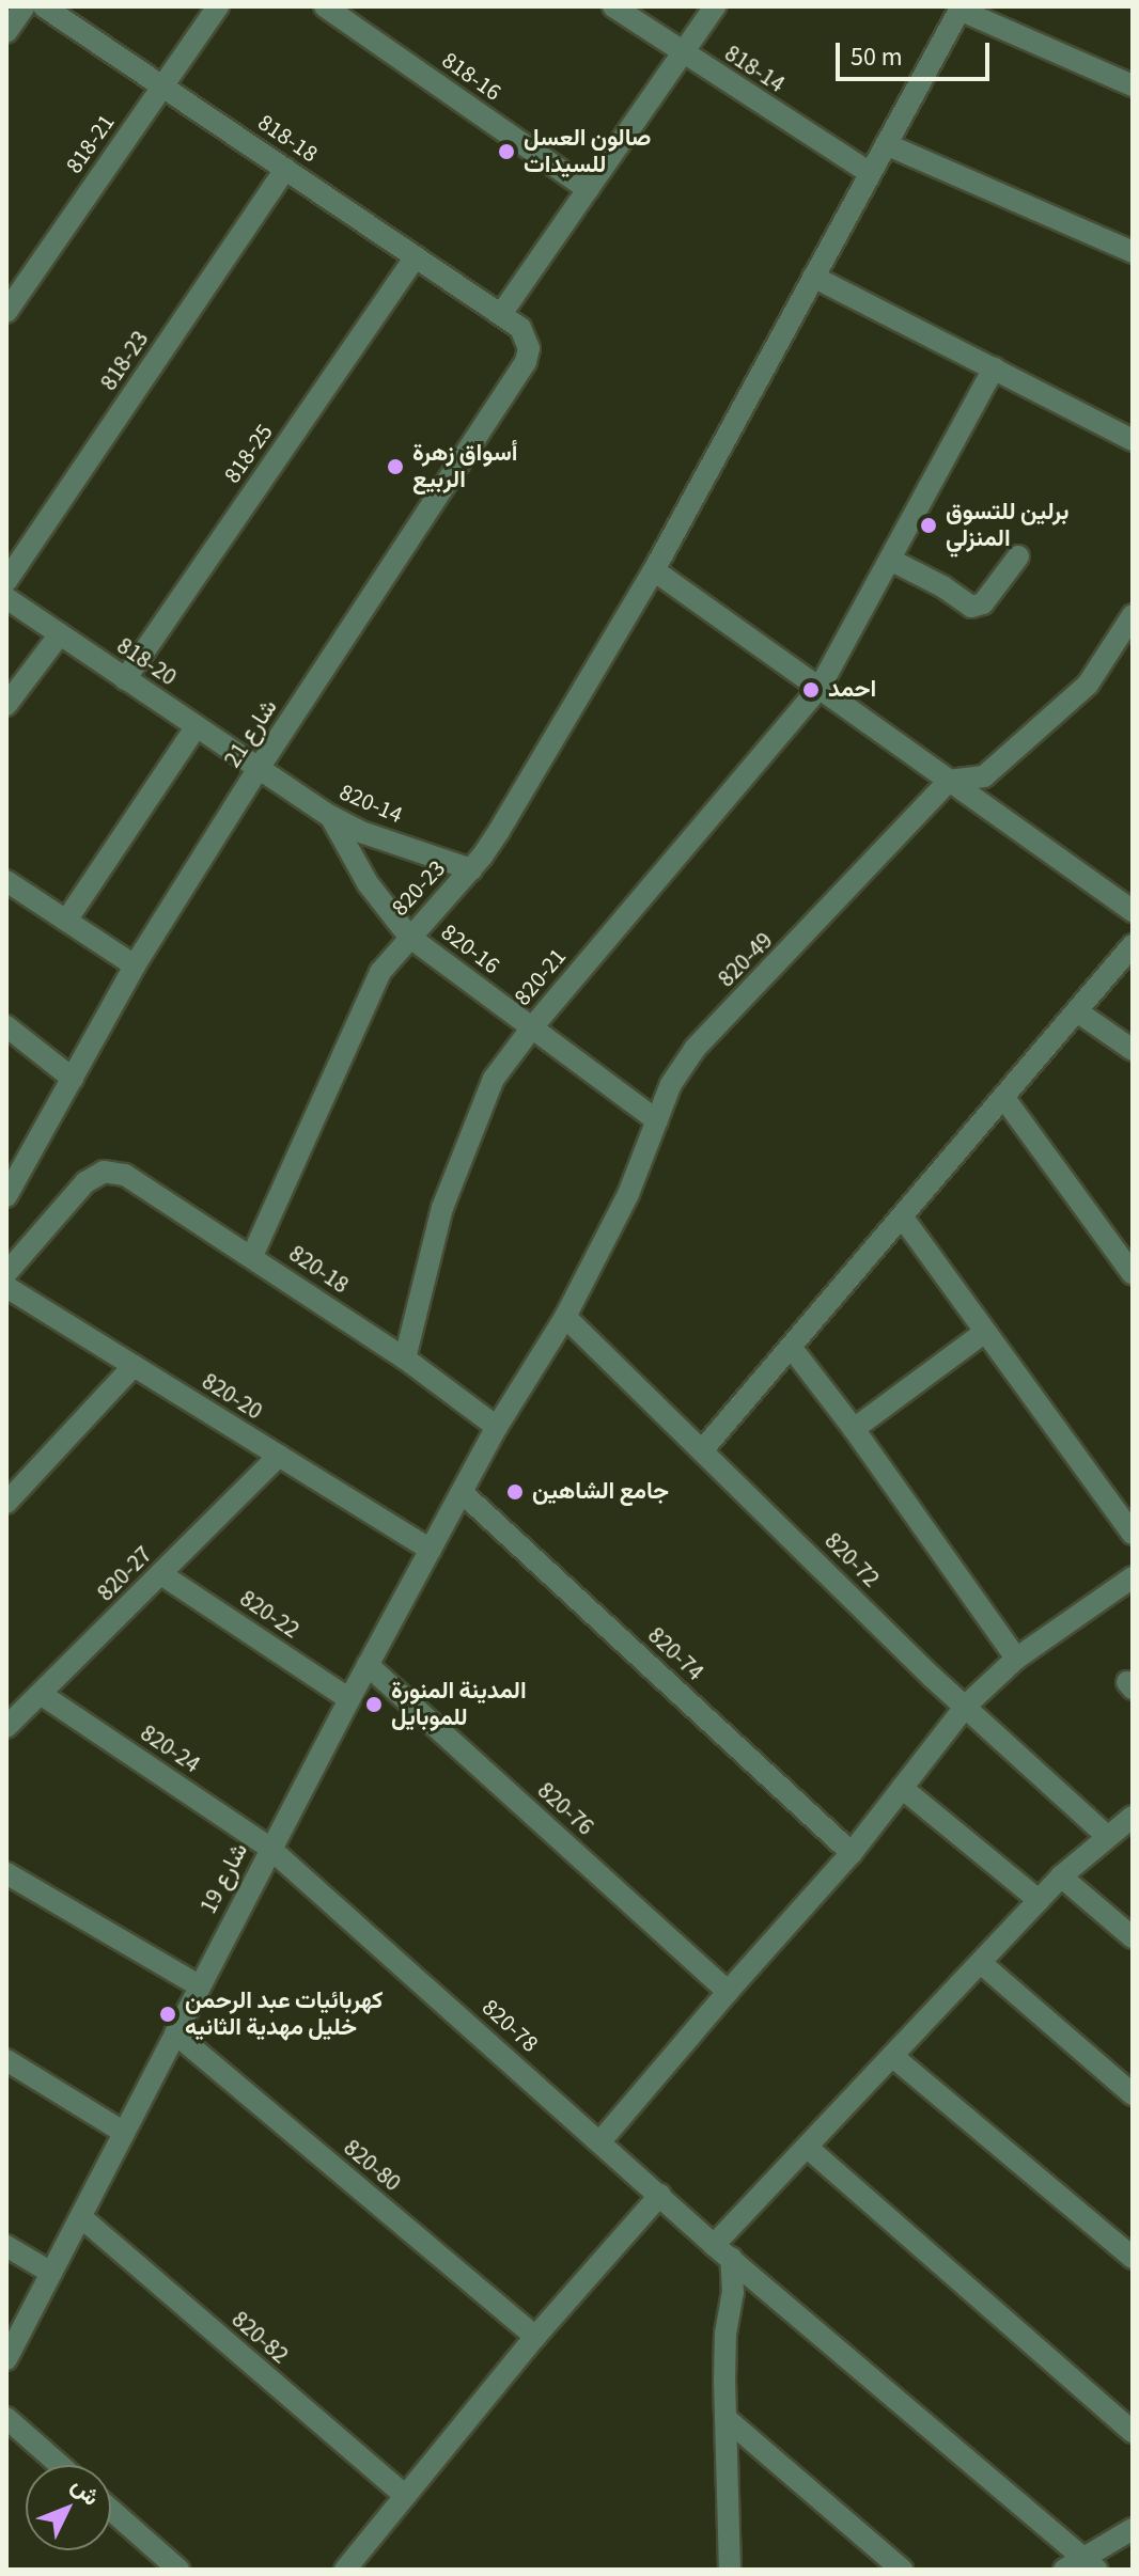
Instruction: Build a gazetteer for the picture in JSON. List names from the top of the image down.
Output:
{
  "streets": {
    "street": [
      "818-14",
      "818-16",
      "818-18",
      "818-21",
      "818-23",
      "818-25",
      "818-20",
      "شارع 21",
      "820-14",
      "820-23",
      "820-16",
      "820-49",
      "820-21",
      "820-18",
      "820-20",
      "820-72",
      "820-27",
      "820-22",
      "820-74",
      "820-24",
      "820-76",
      "شارع 19",
      "820-78",
      "820-80",
      "820-82"
    ]
  },
  "crossings": [
    ["818-14", "820-23"],
    ["818-18", "818-21"],
    ["818-18", "818-23"],
    ["818-18", "818-25"],
    ["818-18", "شارع 21"],
    ["818-25", "818-20"],
    ["818-20", "شارع 21"],
    ["818-20", "820-14"],
    ["شارع 21", "820-14"],
    ["820-14", "820-23"],
    ["820-14", "820-16"],
    ["820-23", "820-16"],
    ["820-23", "820-18"],
    ["820-16", "820-49"],
    ["820-16", "820-21"],
    ["820-49", "820-18"],
    ["820-49", "820-72"],
    ["820-49", "شارع 19"],
    ["820-21", "820-18"],
    ["820-18", "شارع 19"],
    ["820-20", "820-27"],
    ["820-20", "شارع 19"],
    ["820-27", "820-22"],
    ["820-27", "820-24"],
    ["820-22", "شارع 19"],
    ["820-74", "شارع 19"],
    ["820-24", "شارع 19"],
    ["820-24", "820-78"],
    ["820-76", "شارع 19"],
    ["شارع 19", "820-78"],
    ["شارع 19", "820-80"],
    ["شارع 19", "820-82"]
  ],
  "places": [
    "صالون العسل للسيدات",
    "أسواق زهرة الربيع",
    "برلين للتسوق المنزلي",
    "احمد",
    "جامع الشاهين",
    "المدينة المنورة للموبايل",
    "كهربائيات عبد الرحمن خليل مهدية الثانيه"
  ],
  "scale_bar": "50 m",
  "north": "top right"
}
